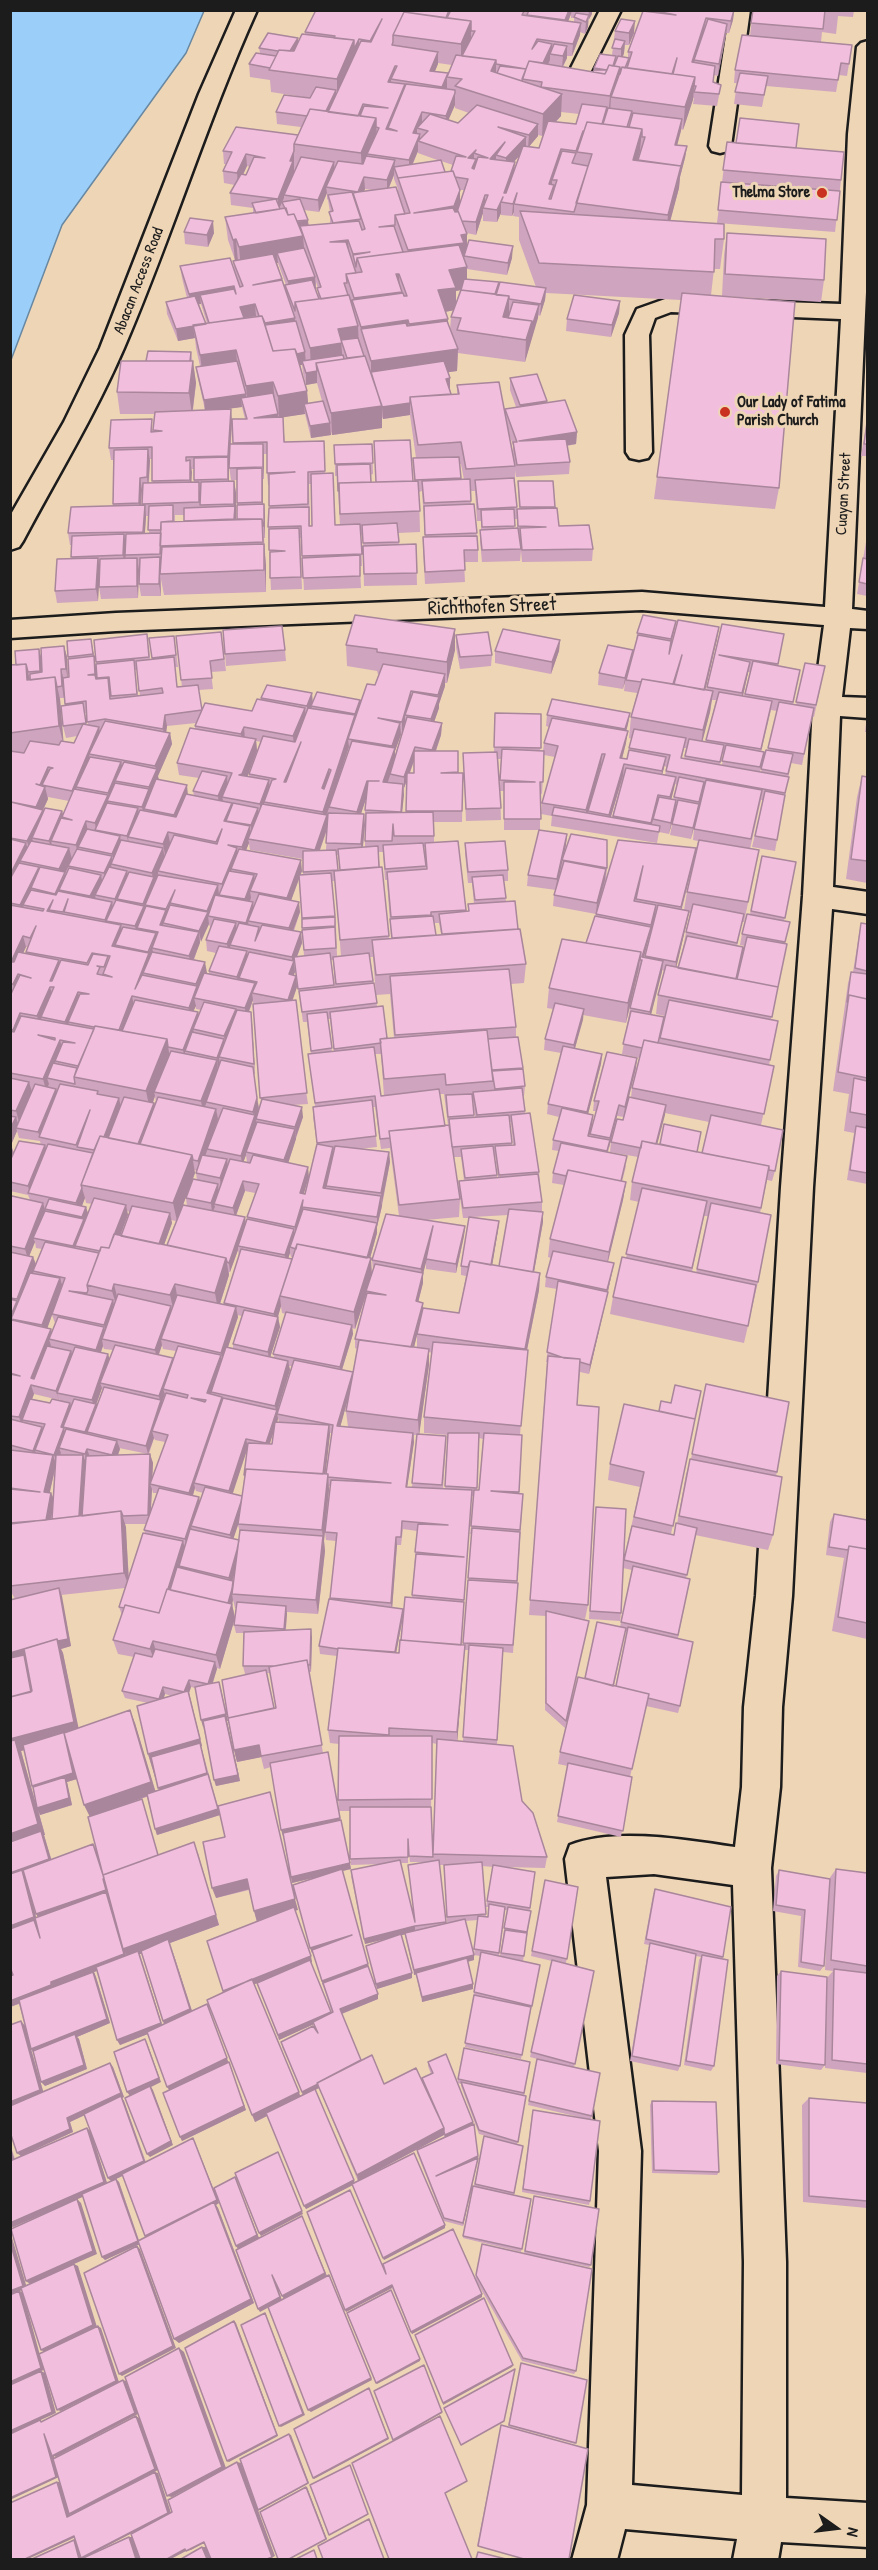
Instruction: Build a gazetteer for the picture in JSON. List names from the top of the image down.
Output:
{
  "streets": {
    "street": ["Abacan Access Road", "Cuayan Street", "Richthofen Street"]
  },
  "crossings": [
    ["Cuayan Street", "Richthofen Street"]
  ],
  "places": ["Thelma Store", "Our Lady of Fatima Parish Church"],
  "north": "right"
}
